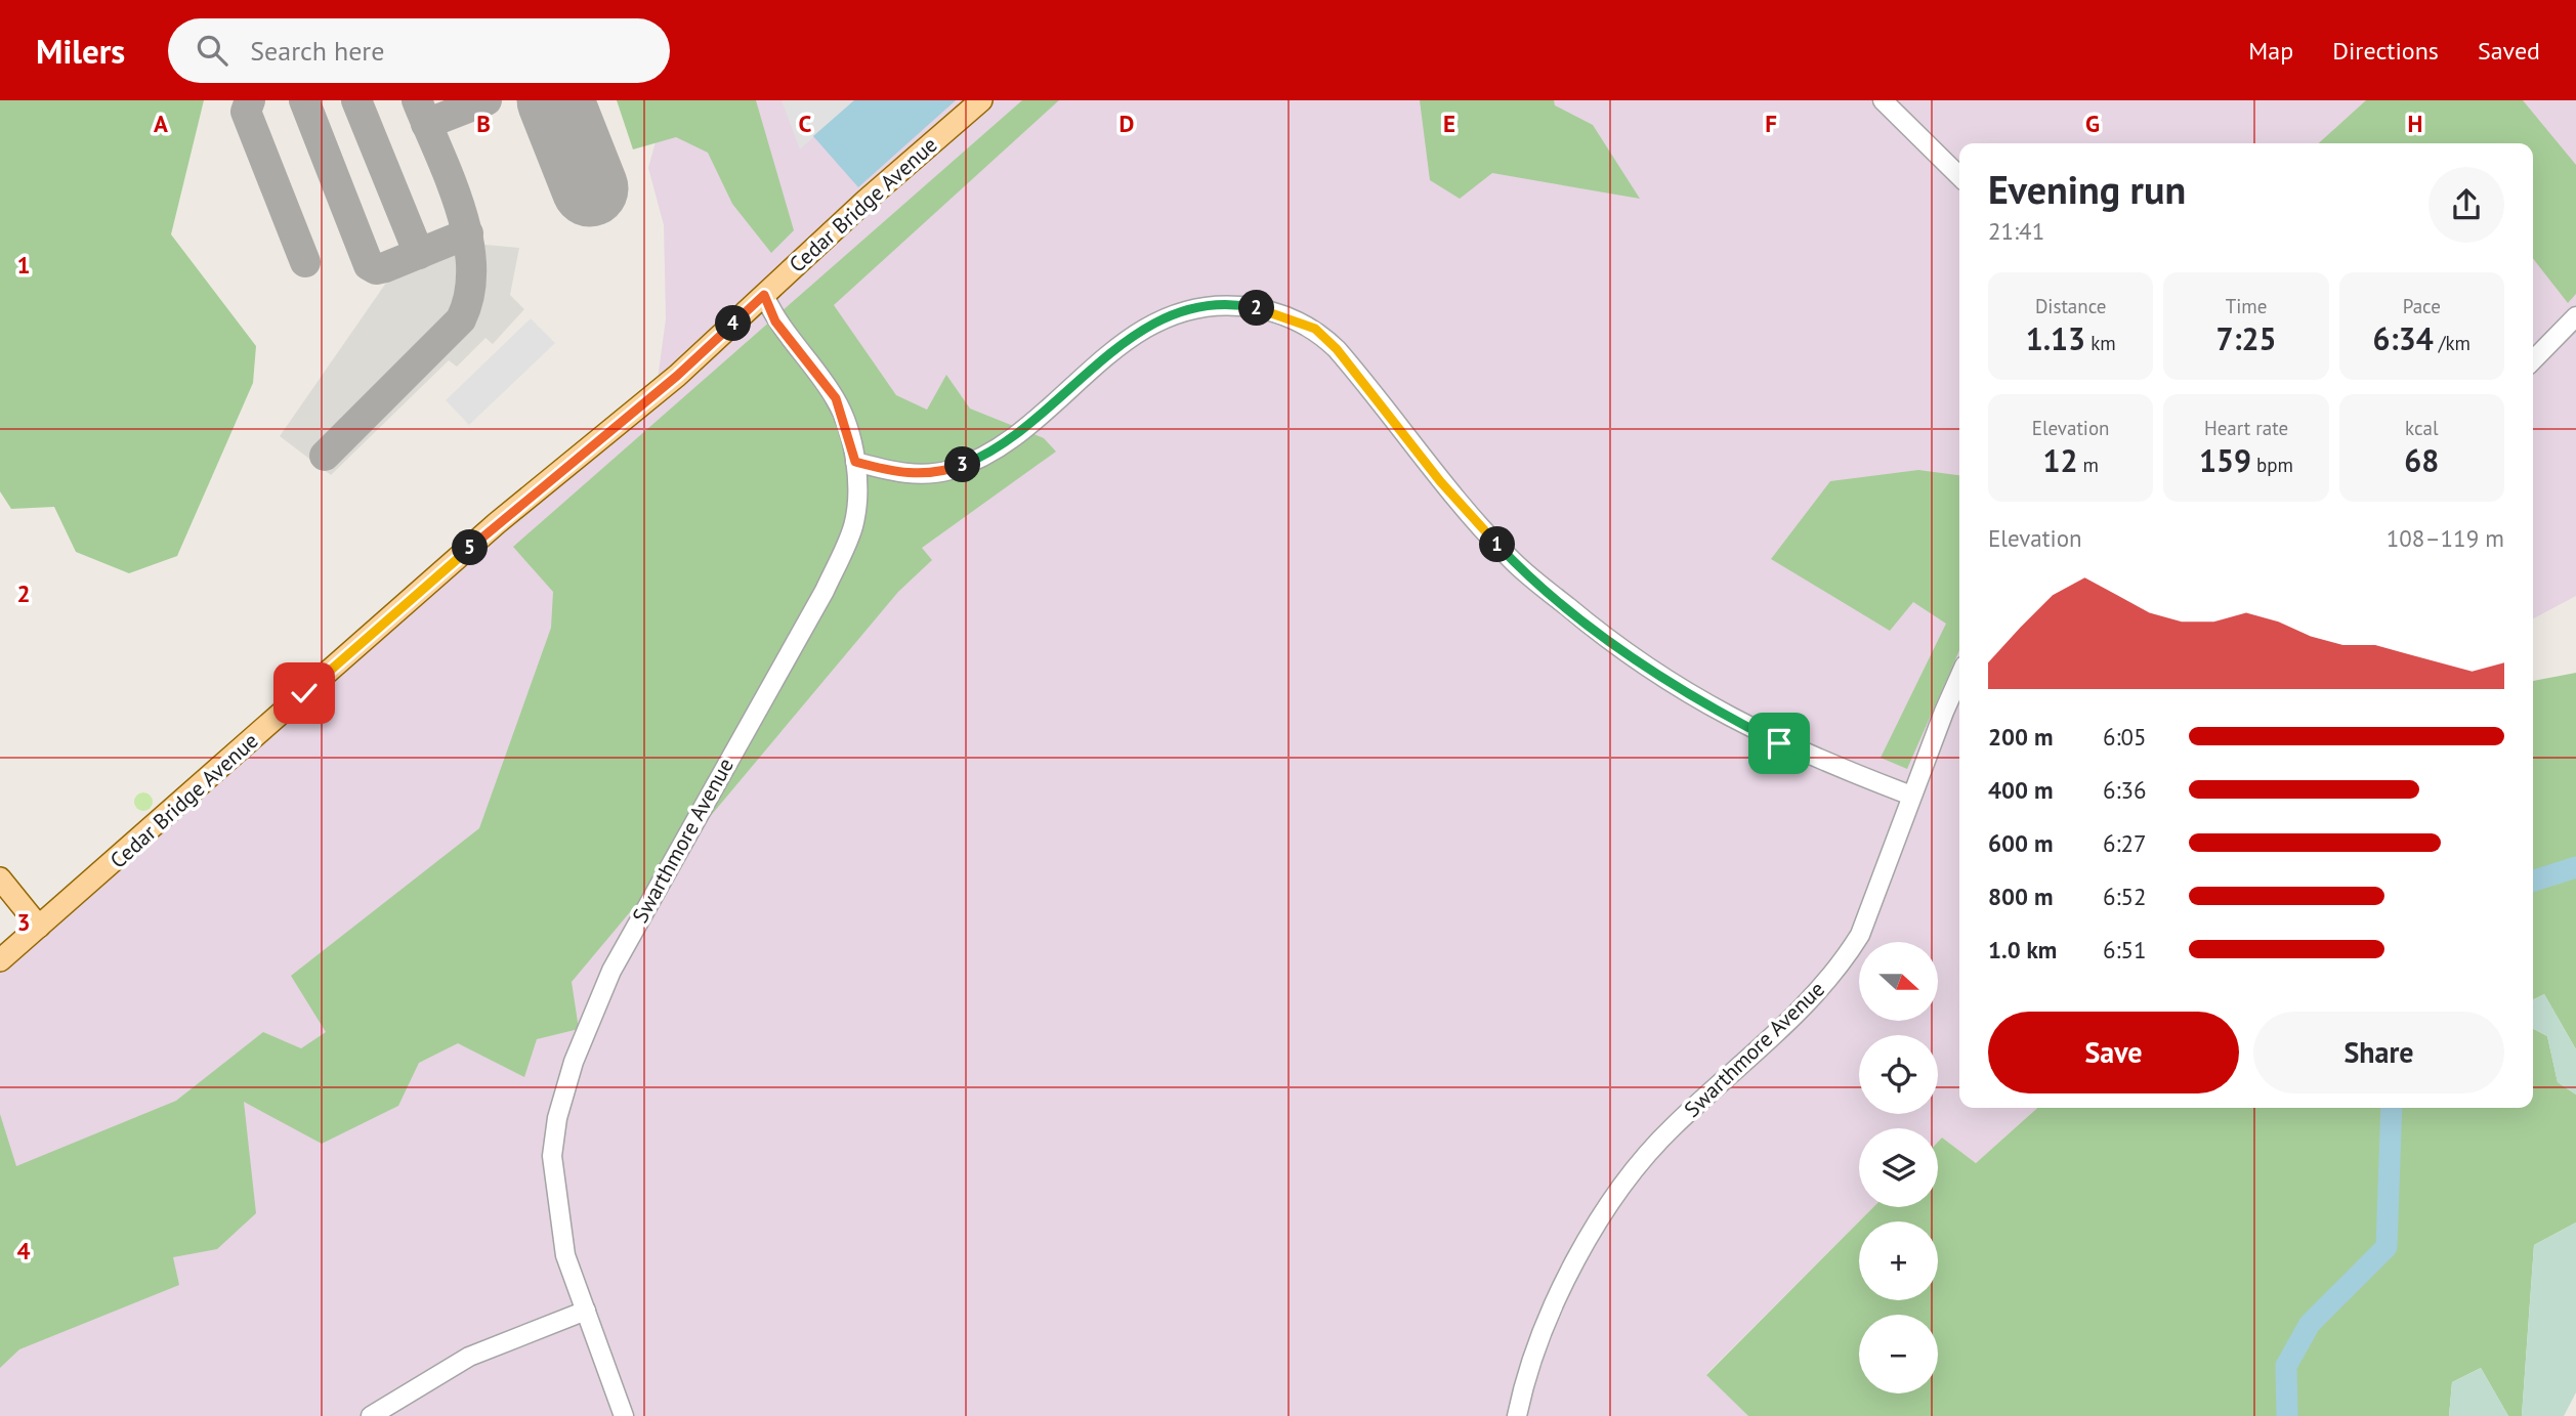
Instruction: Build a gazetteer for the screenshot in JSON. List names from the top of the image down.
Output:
{
  "streets": {
    "main road": ["Cedar Bridge Avenue"],
    "street": ["Swarthmore Avenue"]
  },
  "crossings": [
    ["Cedar Bridge Avenue", "Swarthmore Avenue"]
  ],
  "north": "right",
  "page": {
    "header": "Milers",
    "search": "Search here",
    "nav": ["Map", "Directions", "Saved"],
    "heading": ["Evening run", "21:41"],
    "stats": [
      ["Distance", "1.13 km"],
      ["Time", "7:25"],
      ["Pace", "6:34 /km"],
      ["Elevation", "12 m"],
      ["Heart rate", "159 bpm"],
      ["kcal", "68"]
    ],
    "pins": [
      "2",
      "4",
      "3",
      "1",
      "5"
    ],
    "chart": ["Elevation", "108–119 m"],
    "list": [
      {
        "name": "200 m",
        "note": "6:05"
      },
      {
        "name": "400 m",
        "note": "6:36"
      },
      {
        "name": "600 m",
        "note": "6:27"
      },
      {
        "name": "800 m",
        "note": "6:52"
      },
      {
        "name": "1.0 km",
        "note": "6:51"
      }
    ],
    "map_buttons": ["+", "−"],
    "buttons": ["Save", "Share"]
  },
  "grid": {
    "columns": [
      "A",
      "B",
      "C",
      "D",
      "E",
      "F",
      "G",
      "H"
    ],
    "rows": [
      "1",
      "2",
      "3",
      "4"
    ]
  }
}
